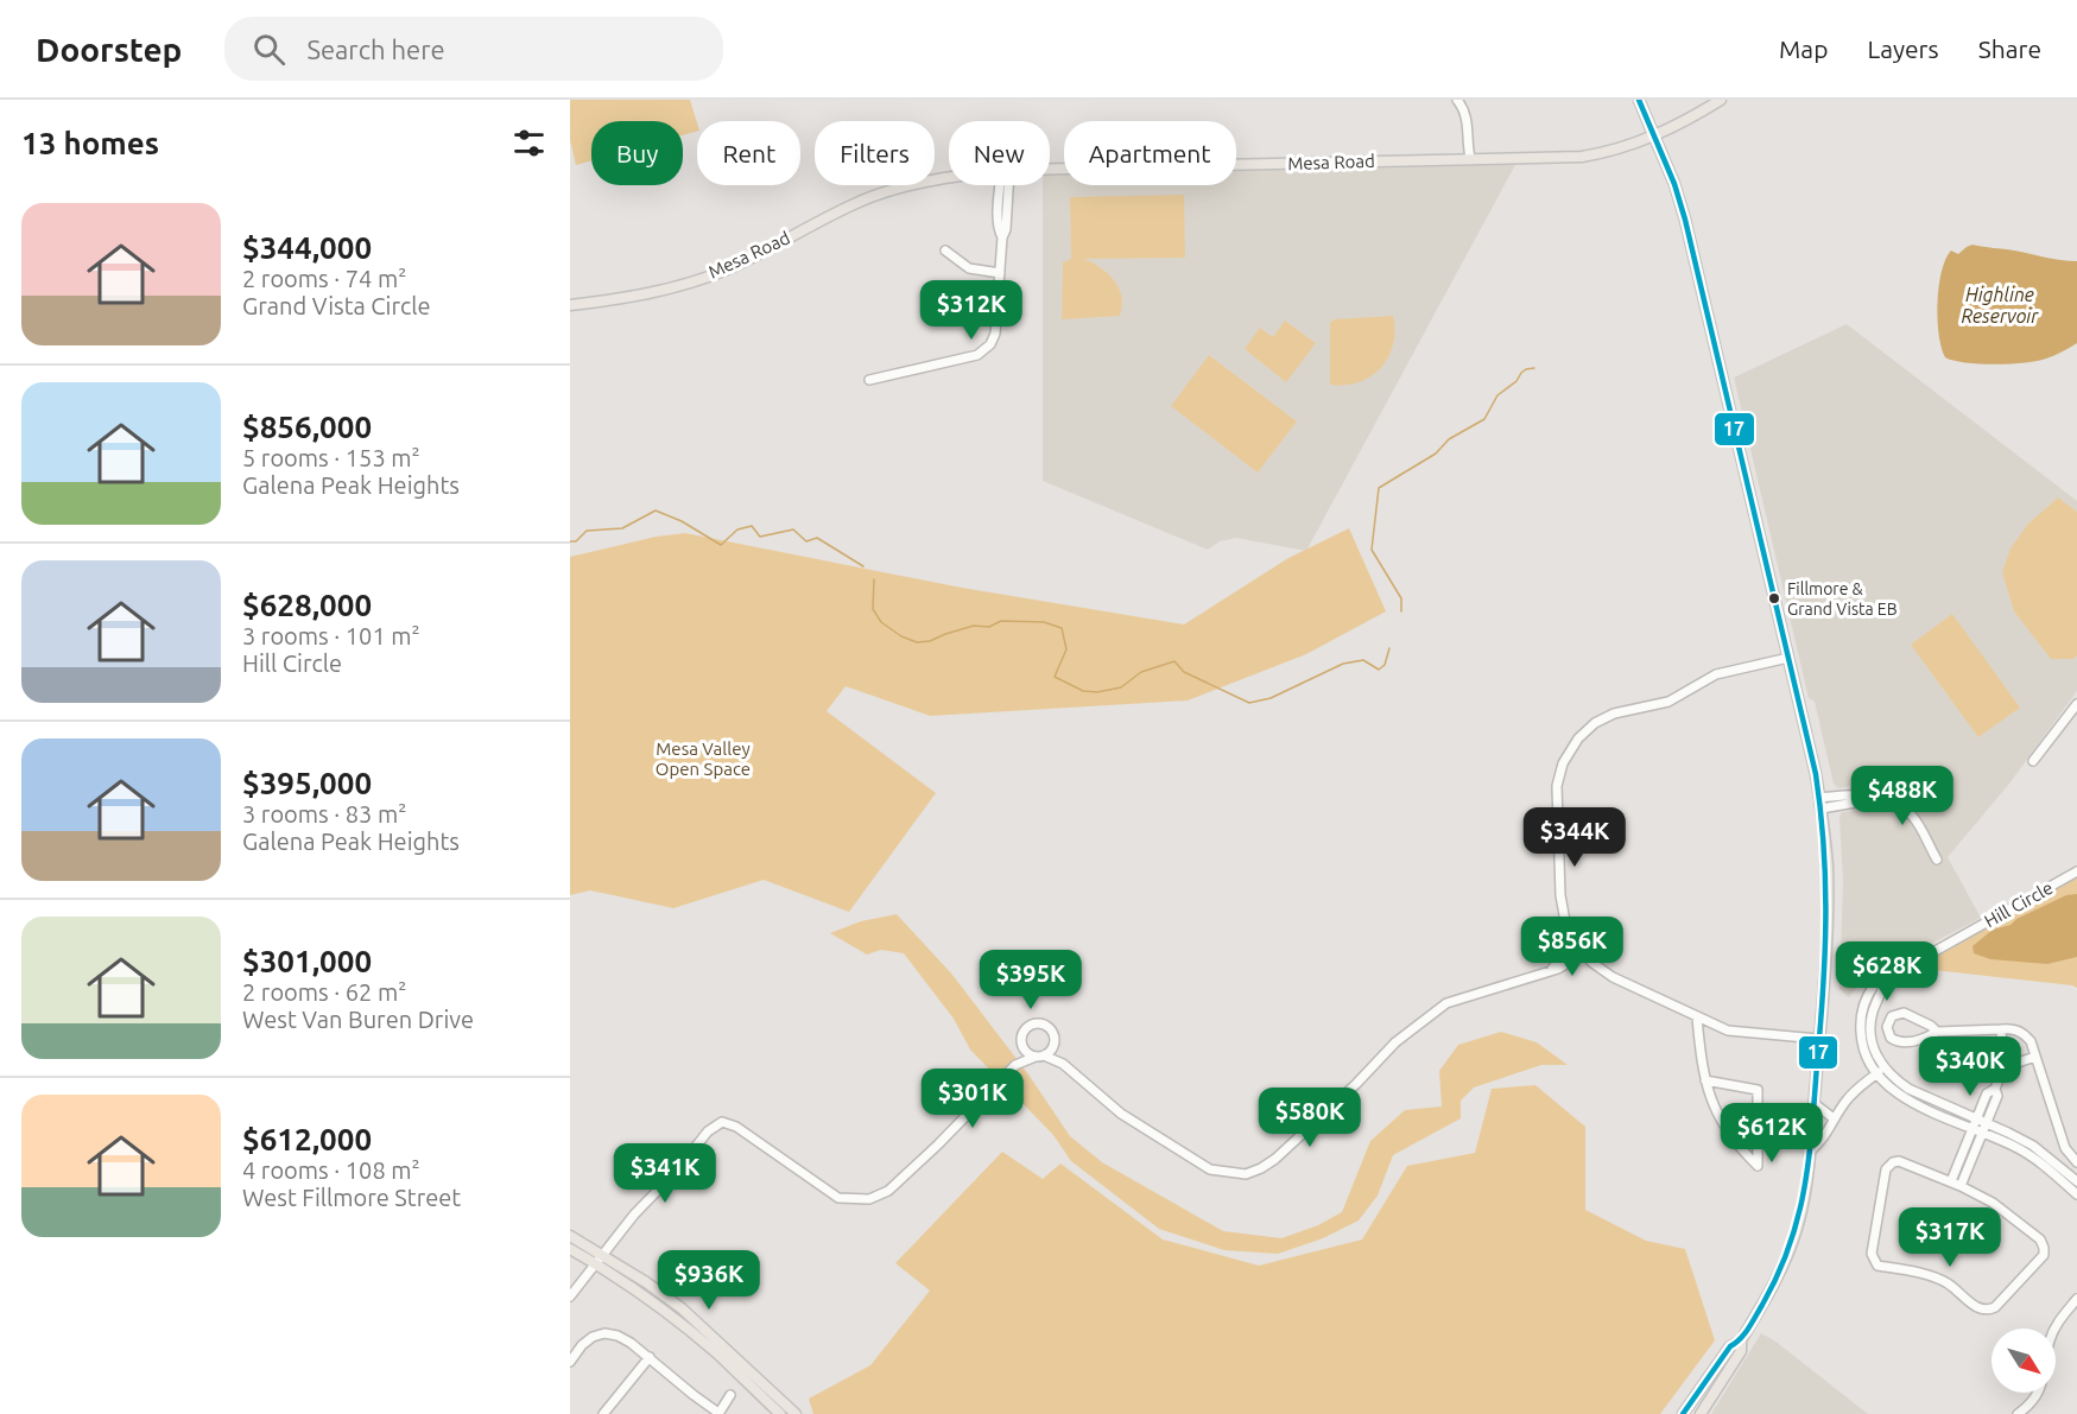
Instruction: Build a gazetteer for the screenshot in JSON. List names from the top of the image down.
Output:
{
  "streets": {
    "main road": ["Mesa Road"],
    "street": ["Hill Circle"]
  },
  "water": ["Highline Reservoir"],
  "parks": ["Mesa Valley Open Space"],
  "places": ["Fillmore & Grand Vista EB"],
  "lines": ["transit line 17"],
  "north": "bottom right",
  "page": {
    "header": "Doorstep",
    "search": "Search here",
    "nav": ["Map", "Layers", "Share"],
    "heading": "13 homes",
    "chip": [
      "Buy",
      "Rent",
      "Filters",
      "New",
      "Apartment"
    ],
    "list": [
      {
        "name": "$344,000",
        "note": "2 rooms · 74 m² · Grand Vista Circle"
      },
      {
        "name": "$856,000",
        "note": "5 rooms · 153 m² · Galena Peak Heights"
      },
      {
        "name": "$628,000",
        "note": "3 rooms · 101 m² · Hill Circle"
      },
      {
        "name": "$395,000",
        "note": "3 rooms · 83 m² · Galena Peak Heights"
      },
      {
        "name": "$301,000",
        "note": "2 rooms · 62 m² · West Van Buren Drive"
      },
      {
        "name": "$612,000",
        "note": "4 rooms · 108 m² · West Fillmore Street"
      }
    ],
    "price": [
      "$312K",
      "$488K",
      "$344K",
      "$856K",
      "$628K",
      "$395K",
      "$340K",
      "$301K",
      "$580K",
      "$612K",
      "$341K",
      "$317K",
      "$936K"
    ]
  }
}
